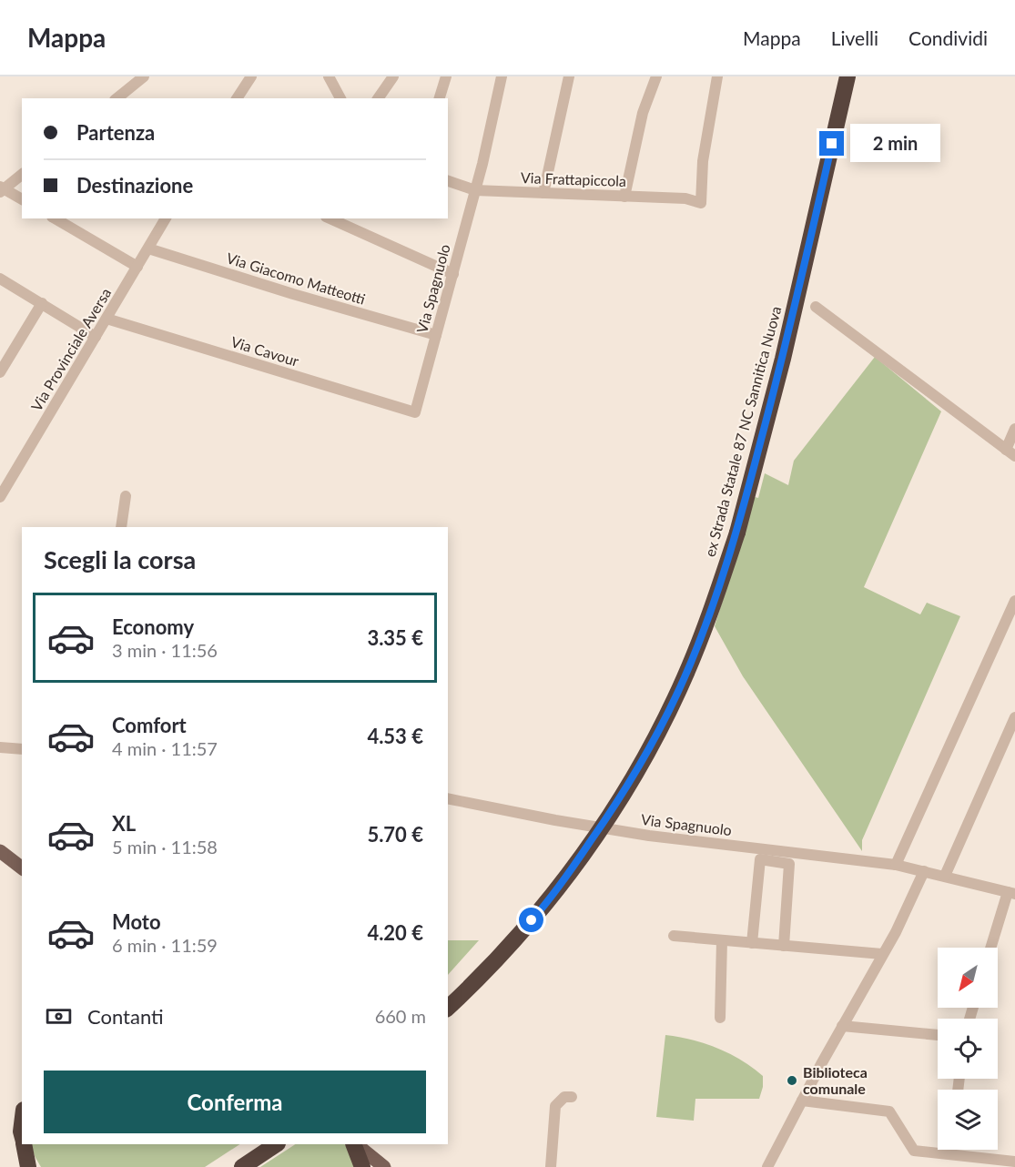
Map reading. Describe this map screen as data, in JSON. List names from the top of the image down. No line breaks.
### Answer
{"streets":{"highway":["ex Strada Statale 87 NC Sannitica Nuova"],"street":["Via Frattapiccola","Via Giacomo Matteotti","Via Spagnuolo","Via Provinciale Aversa","Via Cavour"]},"crossings":[["Via Frattapiccola","Via Spagnuolo"],["Via Giacomo Matteotti","Via Spagnuolo"],["Via Giacomo Matteotti","Via Provinciale Aversa"],["Via Spagnuolo","Via Cavour"],["Via Provinciale Aversa","Via Cavour"]],"places":["Biblioteca comunale"],"north":"bottom left","page":{"header":"Mappa","nav":["Mappa","Livelli","Condividi"],"banner":["Partenza","Destinazione"],"bubble":"2 min","heading":"Scegli la corsa","list":[{"name":"Economy","note":"3 min · 11:56","value":"3.35 €"},{"name":"Comfort","note":"4 min · 11:57","value":"4.53 €"},{"name":"XL","note":"5 min · 11:58","value":"5.70 €"},{"name":"Moto","note":"6 min · 11:59","value":"4.20 €"}],"pay":["Contanti","660 m"],"buttons":"Conferma"}}
